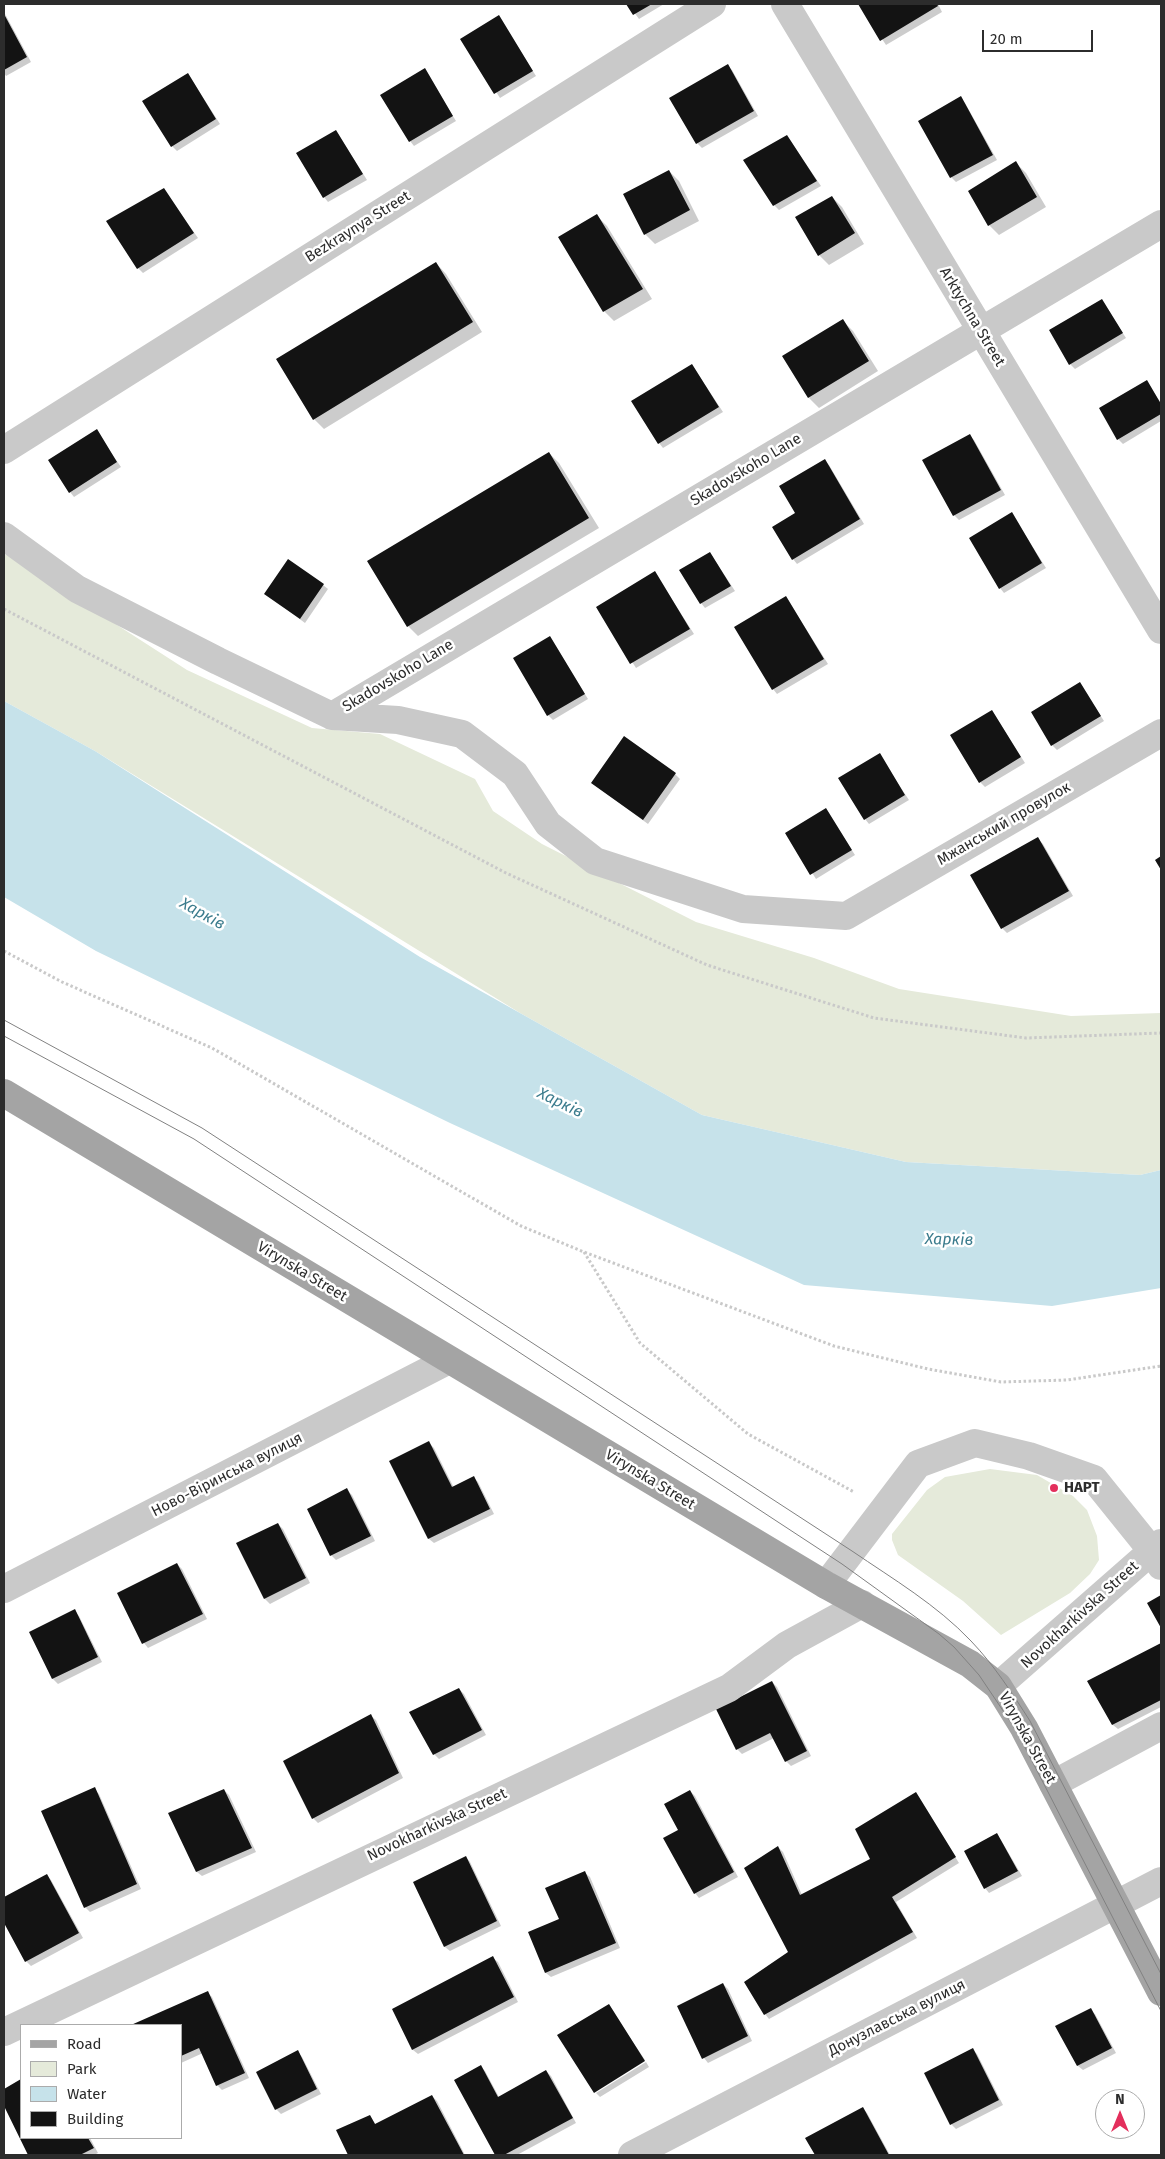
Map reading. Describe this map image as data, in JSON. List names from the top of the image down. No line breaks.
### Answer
{"streets":{"main road":["Virynska Street"],"street":["Bezkraynya Street","Arktychna Street","Skadovskoho Lane","Мжанський провулок","Ново-Віринська вулиця","Novokharkivska Street","Донузлавська вулиця"]},"crossings":[["Arktychna Street","Skadovskoho Lane"],["Skadovskoho Lane","Мжанський провулок"],["Virynska Street","Ново-Віринська вулиця"],["Virynska Street","Novokharkivska Street"],["Virynska Street","Донузлавська вулиця"]],"water":["Харків"],"places":["НАРТ"],"legend":["Road","Park","Water","Building"],"scale_bar":"20 m","north":"top"}
